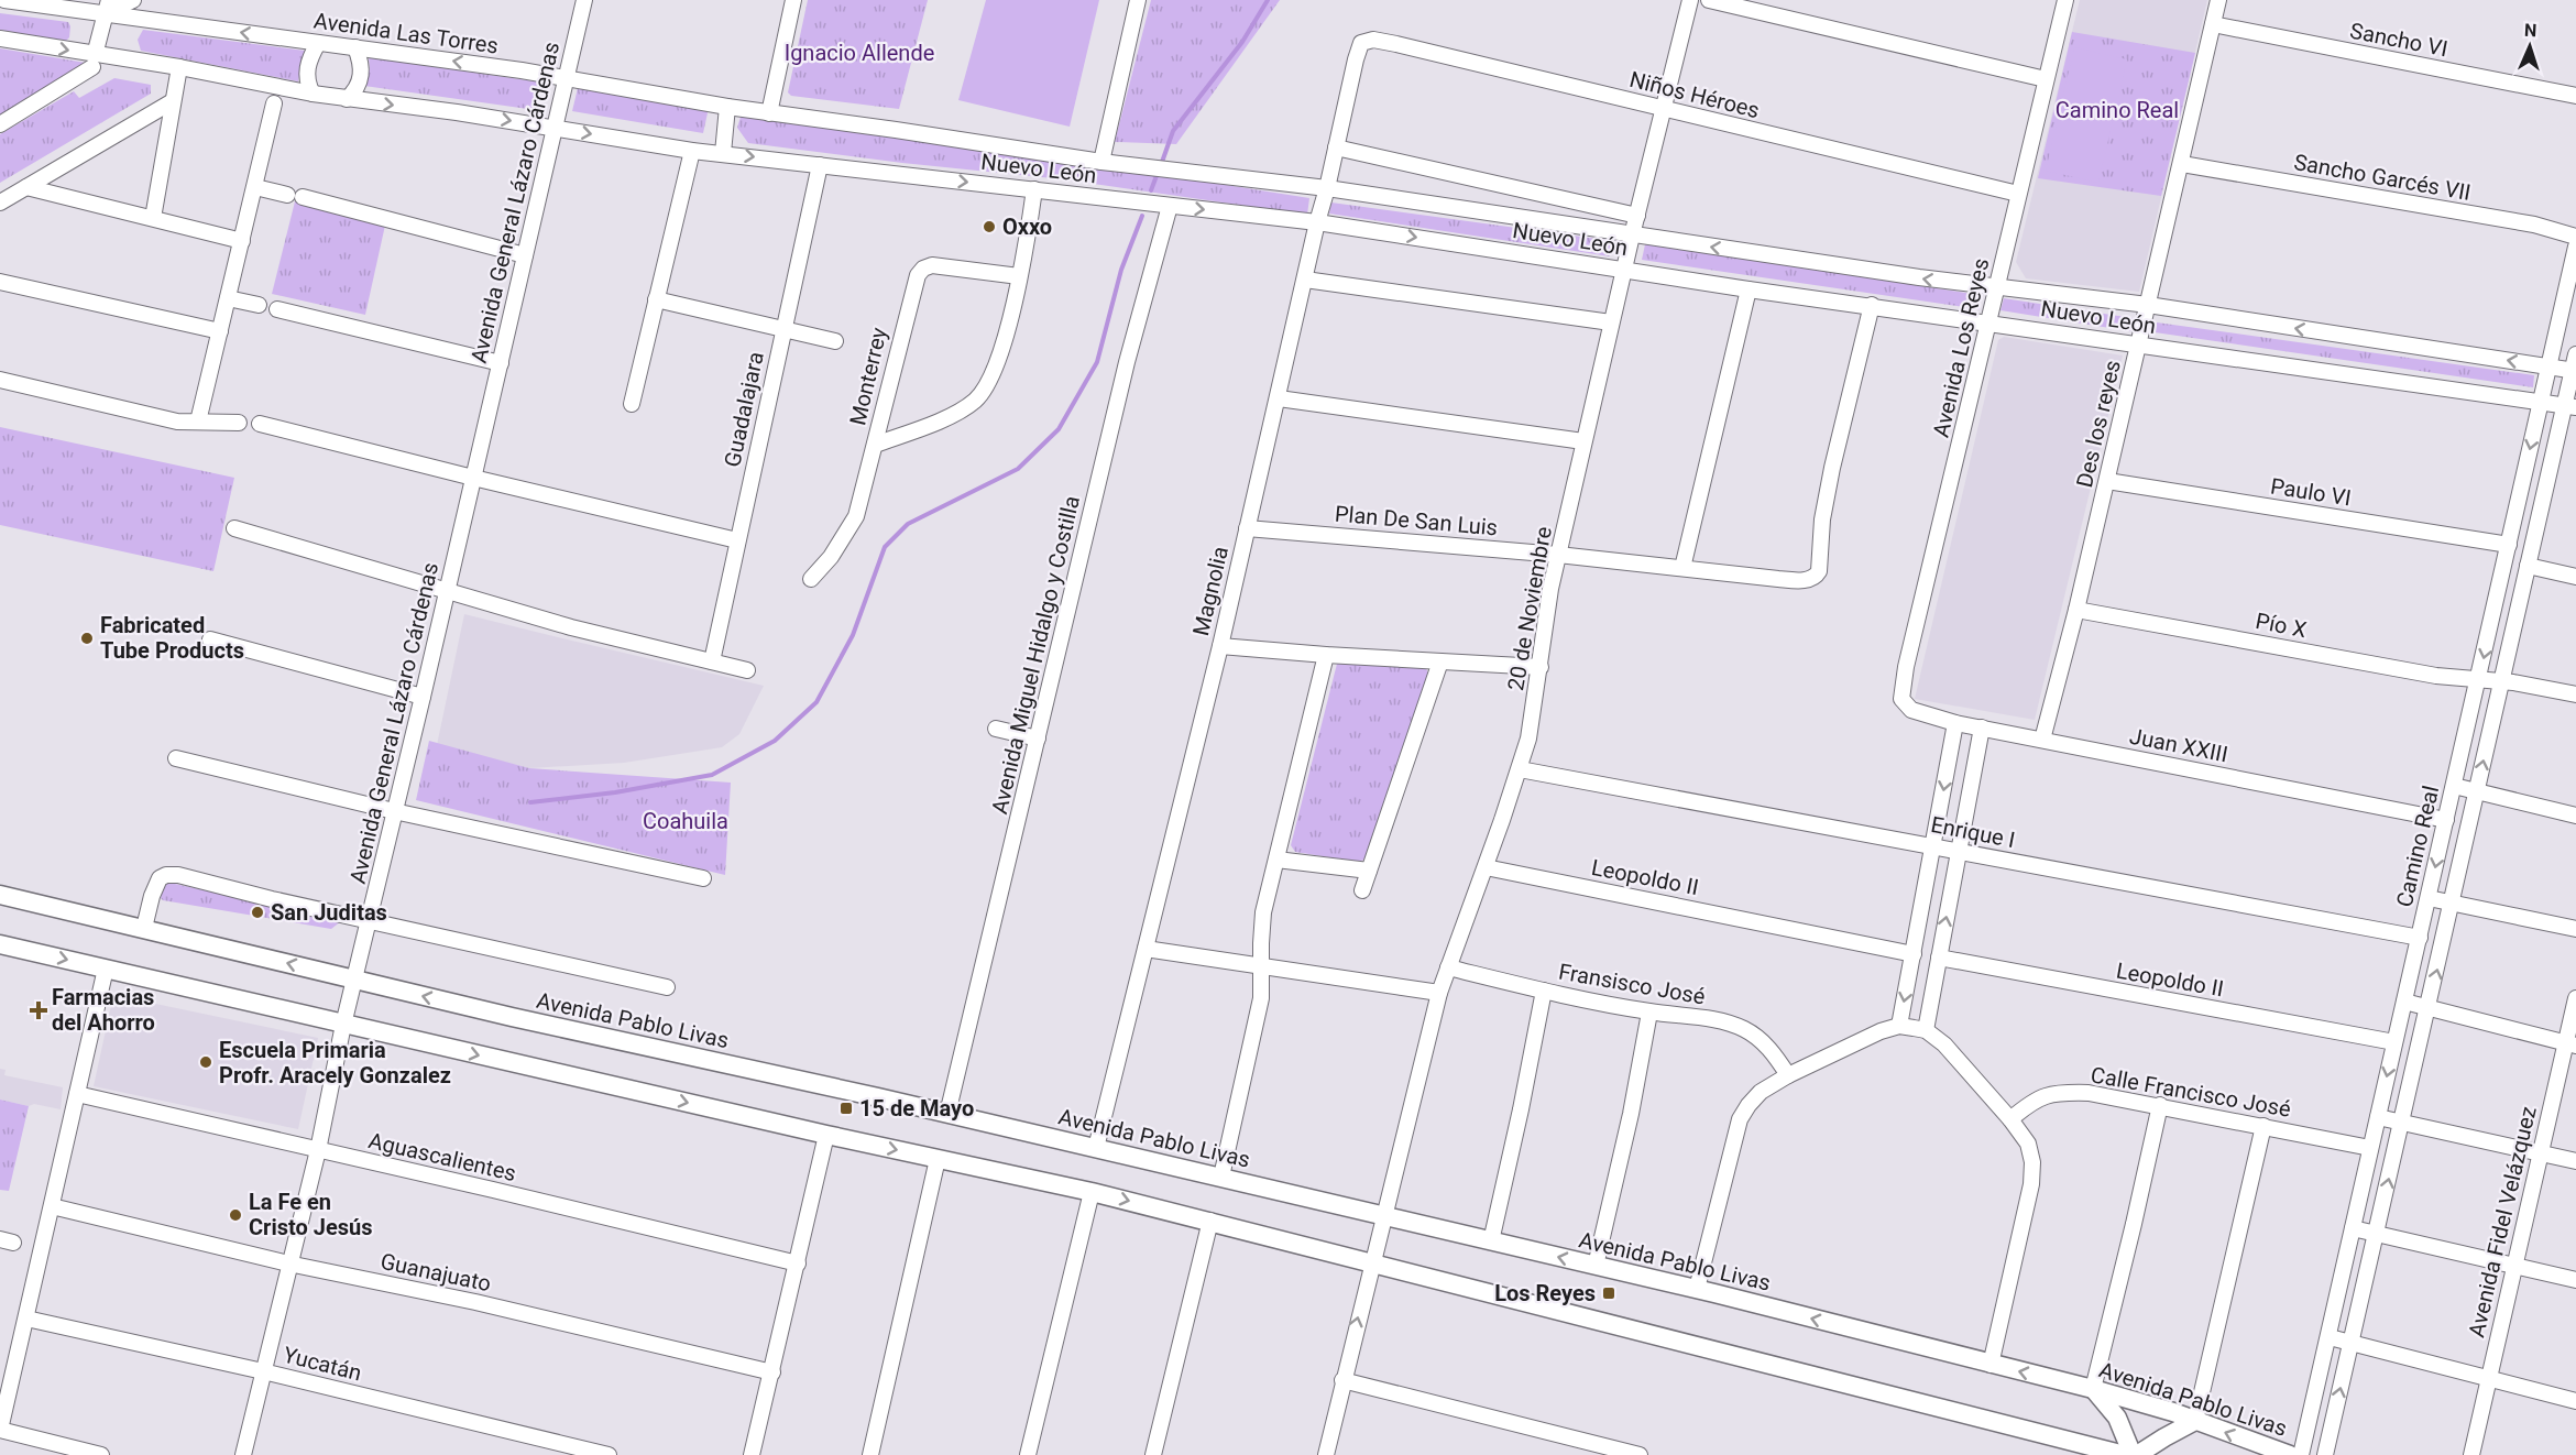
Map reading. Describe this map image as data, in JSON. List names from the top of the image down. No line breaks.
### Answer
{"streets":{"main road":["Avenida Pablo Livas"],"street":["Avenida Las Torres","Sancho VI","Niños Héroes","Nuevo León","Sancho Garcés VII","Avenida General Lázaro Cárdenas","Avenida Los Reyes","Monterrey","Guadalajara","Des los reyes","Paulo VI","Plan De San Luis","Magnolia","20 de Noviembre","Pío X","Avenida Miguel Hidalgo y Costilla","Juan XXIII","Enrique I","Camino Real","Leopoldo II","Fransisco José","Calle Francisco José","Aguascalientes","Avenida Fidel Velázquez","Guanajuato","Yucatán"]},"crossings":[["Avenida Las Torres","Nuevo León"],["Avenida Las Torres","Avenida General Lázaro Cárdenas"],["Sancho VI","Des los reyes"],["Niños Héroes","Avenida Los Reyes"],["Niños Héroes","Magnolia"],["Niños Héroes","20 de Noviembre"],["Nuevo León","Avenida General Lázaro Cárdenas"],["Nuevo León","Avenida Los Reyes"],["Nuevo León","Guadalajara"],["Nuevo León","Des los reyes"],["Nuevo León","Plan De San Luis"],["Nuevo León","Magnolia"],["Nuevo León","20 de Noviembre"],["Nuevo León","Avenida Miguel Hidalgo y Costilla"],["Nuevo León","Camino Real"],["Sancho Garcés VII","Des los reyes"],["Avenida General Lázaro Cárdenas","Avenida Pablo Livas"],["Avenida General Lázaro Cárdenas","Aguascalientes"],["Avenida General Lázaro Cárdenas","Guanajuato"],["Avenida General Lázaro Cárdenas","Yucatán"],["Avenida Los Reyes","Juan XXIII"],["Des los reyes","Paulo VI"],["Des los reyes","Pío X"],["Des los reyes","Juan XXIII"],["Paulo VI","Camino Real"],["Plan De San Luis","Magnolia"],["Plan De San Luis","20 de Noviembre"],["Magnolia","Avenida Pablo Livas"],["20 de Noviembre","Enrique I"],["20 de Noviembre","Leopoldo II"],["20 de Noviembre","Fransisco José"],["20 de Noviembre","Avenida Pablo Livas"],["Pío X","Camino Real"],["Avenida Miguel Hidalgo y Costilla","Avenida Pablo Livas"],["Juan XXIII","Camino Real"],["Enrique I","Camino Real"],["Camino Real","Leopoldo II"],["Camino Real","Calle Francisco José"]],"parks":["Ignacio Allende","Camino Real","Coahuila"],"places":{"other":["Oxxo","Fabricated Tube Products","San Juditas","Escuela Primaria Profr. Aracely Gonzalez","La Fe en Cristo Jesús"],"health":["Farmacias del Ahorro"],"transit":["15 de Mayo","Los Reyes"]},"north":"top"}
